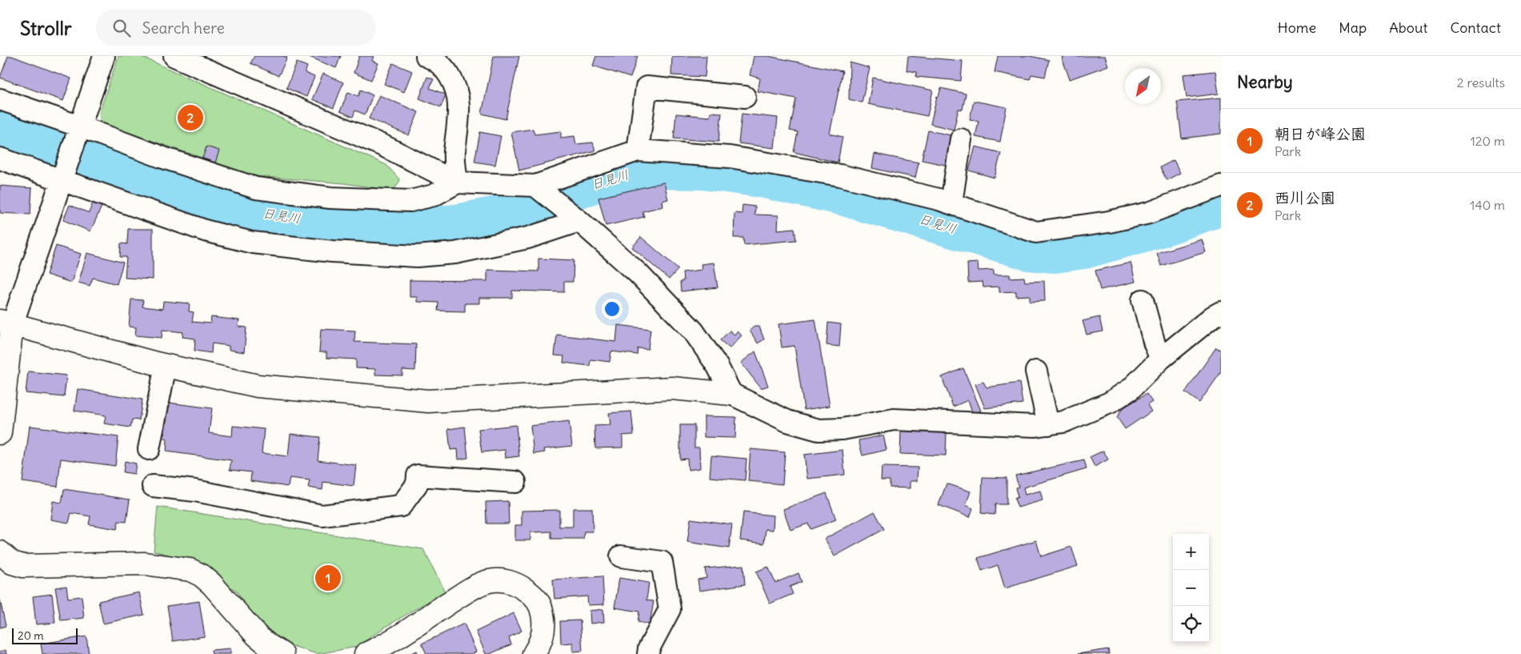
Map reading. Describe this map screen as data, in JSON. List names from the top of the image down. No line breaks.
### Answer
{"water":["日見川"],"scale_bar":"20 m","north":"bottom left","page":{"header":"Strollr","search":"Search here","nav":["Home","Map","About","Contact"],"heading":["Nearby","2 results"],"pins":["2","1"],"list":[{"mark":"1","name":"朝日が峰公園","note":"Park","value":"120 m"},{"mark":"2","name":"西川公園","note":"Park","value":"140 m"}],"map_buttons":["+","−"],"scale":"20 m"}}
